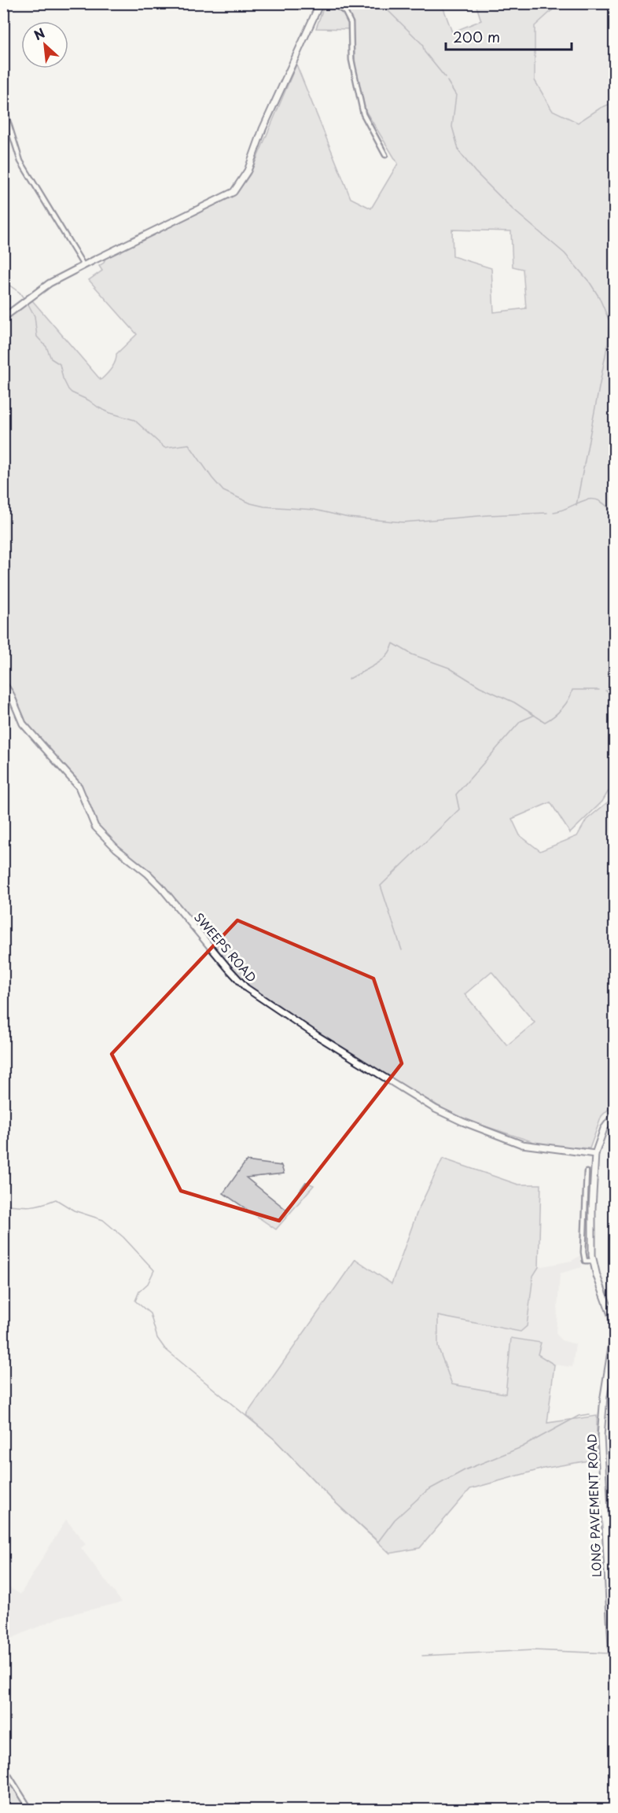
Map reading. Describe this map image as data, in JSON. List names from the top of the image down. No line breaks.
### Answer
{"streets":{"street":["SWEEPS ROAD","LONG PAVEMENT ROAD"]},"crossings":[["SWEEPS ROAD","LONG PAVEMENT ROAD"]],"scale_bar":"200 m","north":"top left"}
